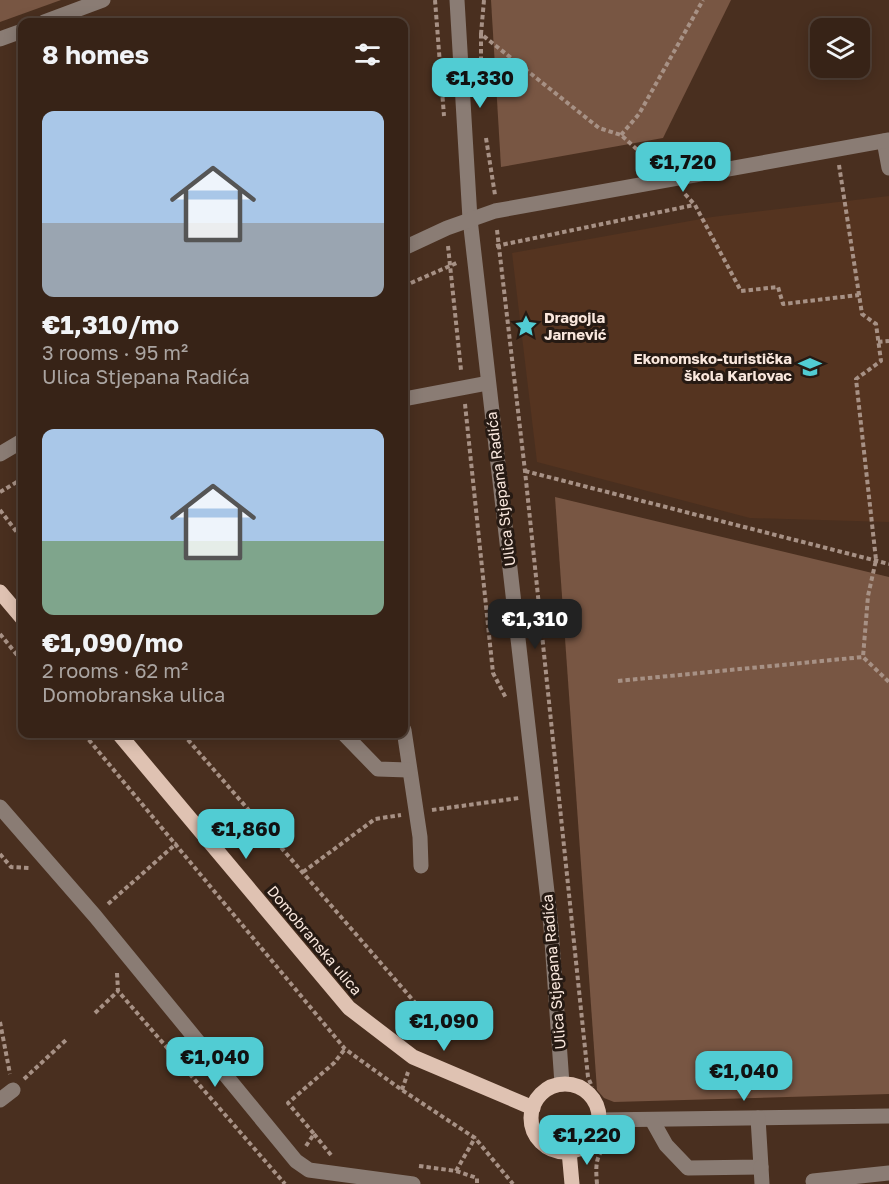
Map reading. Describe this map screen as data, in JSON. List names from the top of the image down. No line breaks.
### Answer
{"streets":{"main road":["Domobranska ulica"],"street":["Ulica Stjepana Radića"]},"crossings":[["Ulica Stjepana Radića","Domobranska ulica"]],"places":{"place":["Dragojla Jarnević"],"school or university":["Ekonomsko-turistička škola Karlovac"]},"page":{"heading":"8 homes","price":["€1,330","€1,720","€1,310","€1,860","€1,090","€1,040","€1,040","€1,220"],"list":[{"name":"€1,310/mo","note":"3 rooms · 95 m² · Ulica Stjepana Radića"},{"name":"€1,090/mo","note":"2 rooms · 62 m² · Domobranska ulica"}]}}
